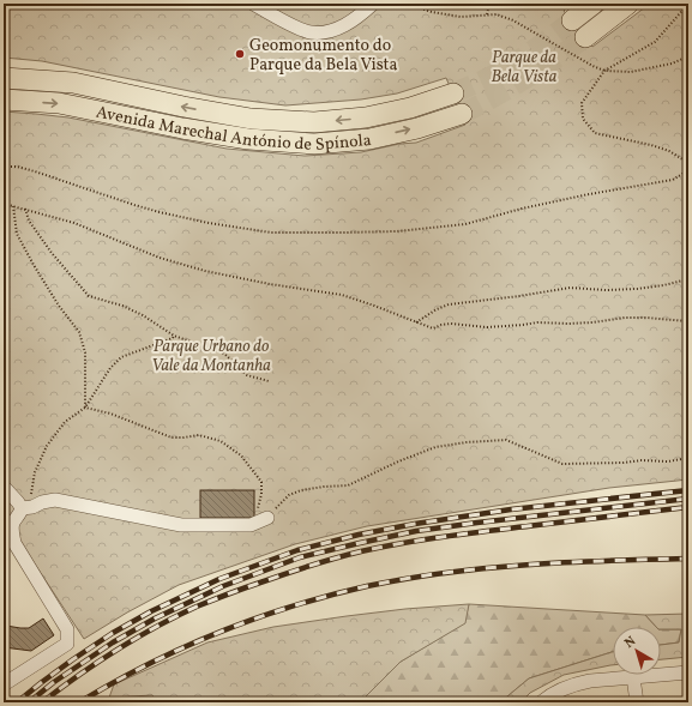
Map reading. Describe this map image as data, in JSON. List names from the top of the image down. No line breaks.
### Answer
{"streets":{"highway":["Avenida Marechal António de Spínola"]},"parks":["Parque da Bela Vista","Parque Urbano do Vale da Montanha"],"places":["Geomonumento do Parque da Bela Vista"],"north":"top left"}
